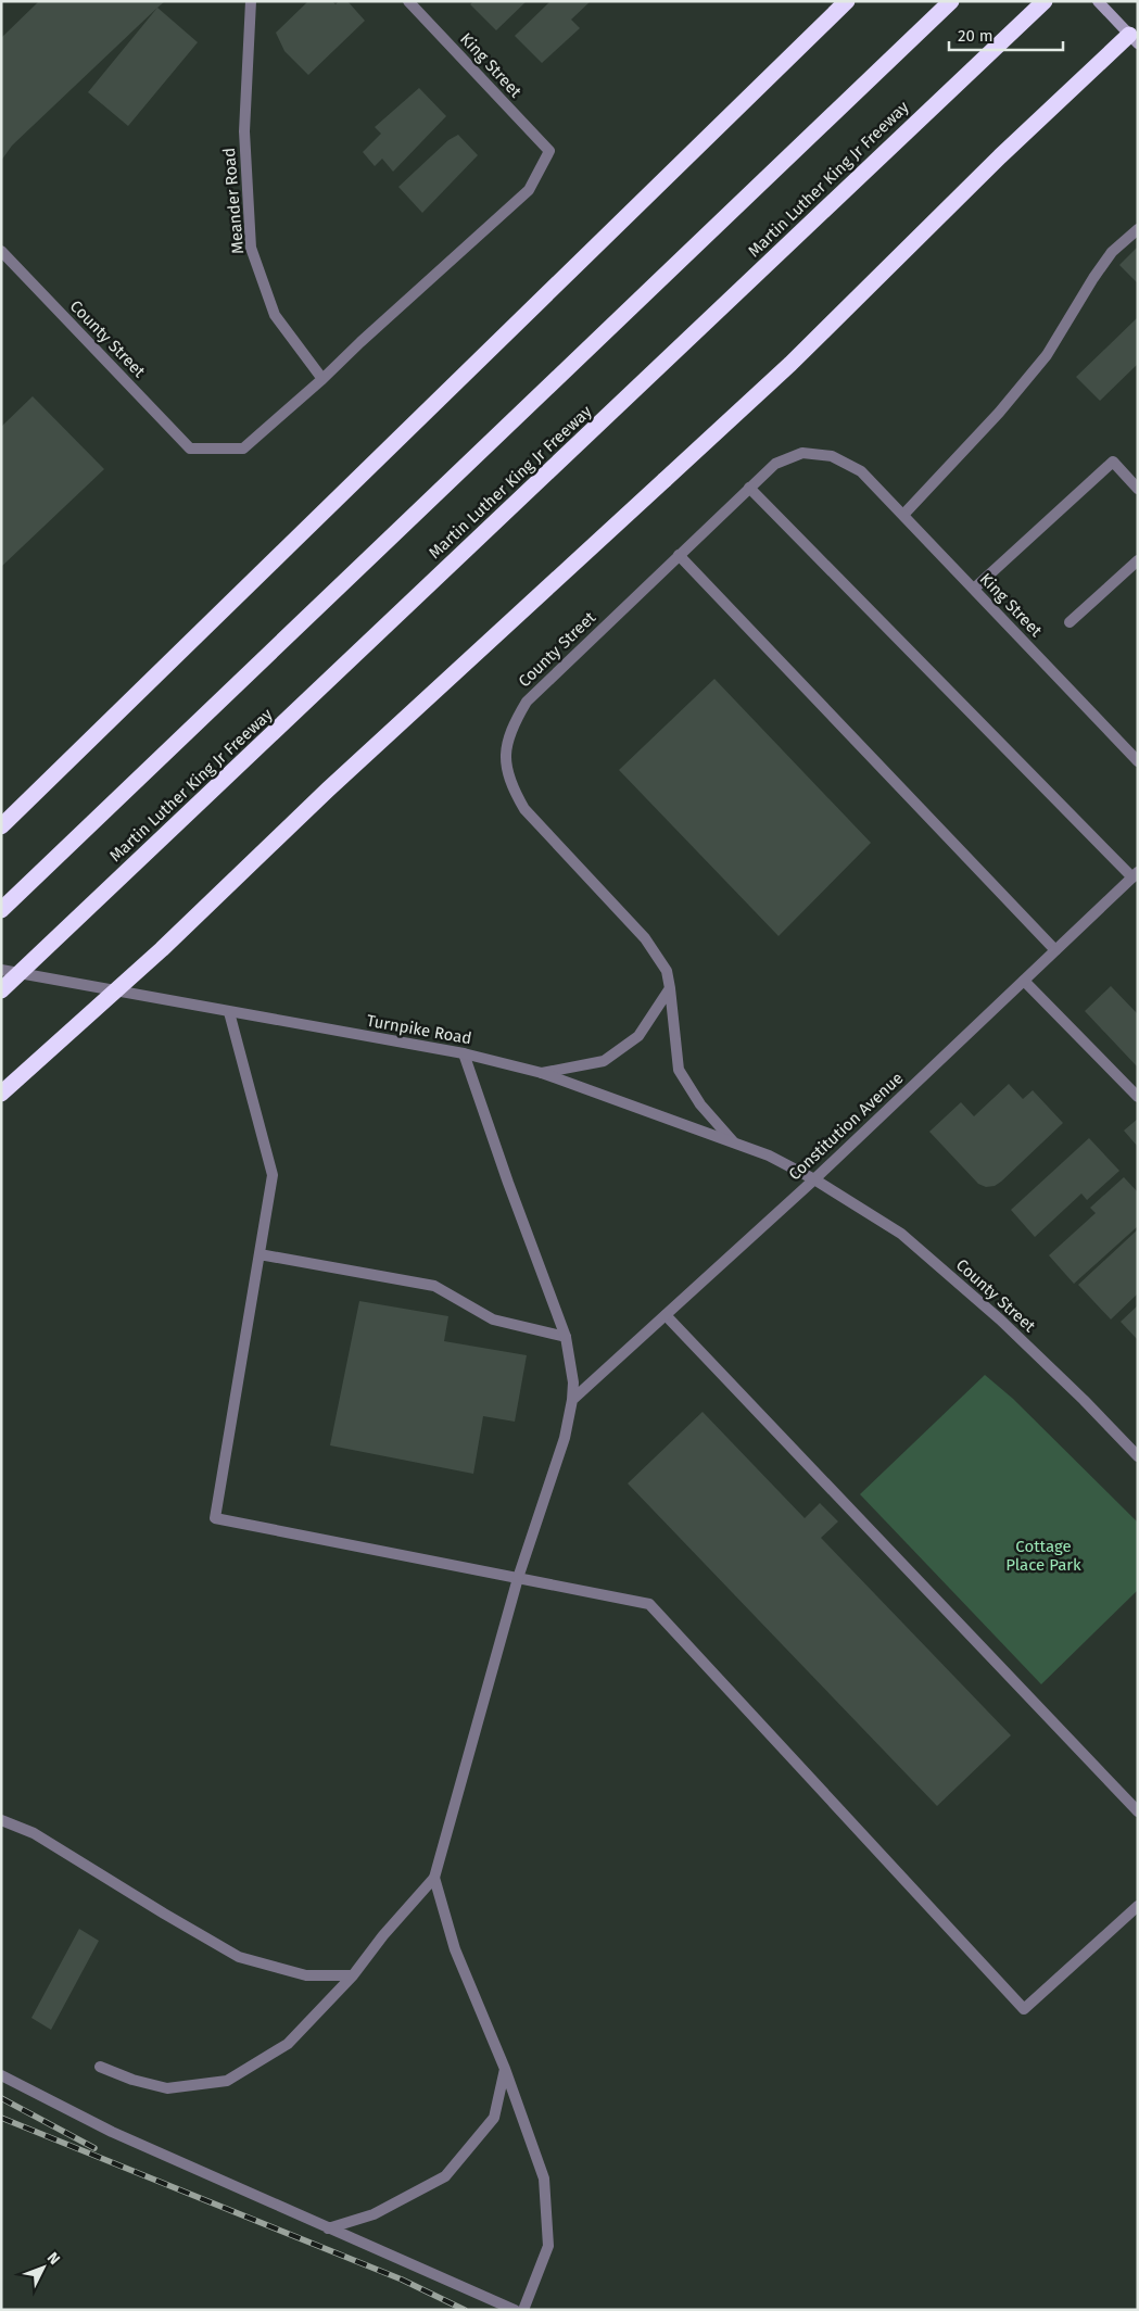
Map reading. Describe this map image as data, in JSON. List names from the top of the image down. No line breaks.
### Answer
{"streets":{"highway":["Martin Luther King Jr Freeway"],"street":["King Street","Meander Road","County Street","Turnpike Road","Constitution Avenue"]},"crossings":[["King Street","Meander Road"],["King Street","County Street"],["Meander Road","County Street"],["County Street","Turnpike Road"],["County Street","Constitution Avenue"],["Turnpike Road","Constitution Avenue"]],"parks":["Cottage Place Park"],"scale_bar":"20 m","north":"top right"}
